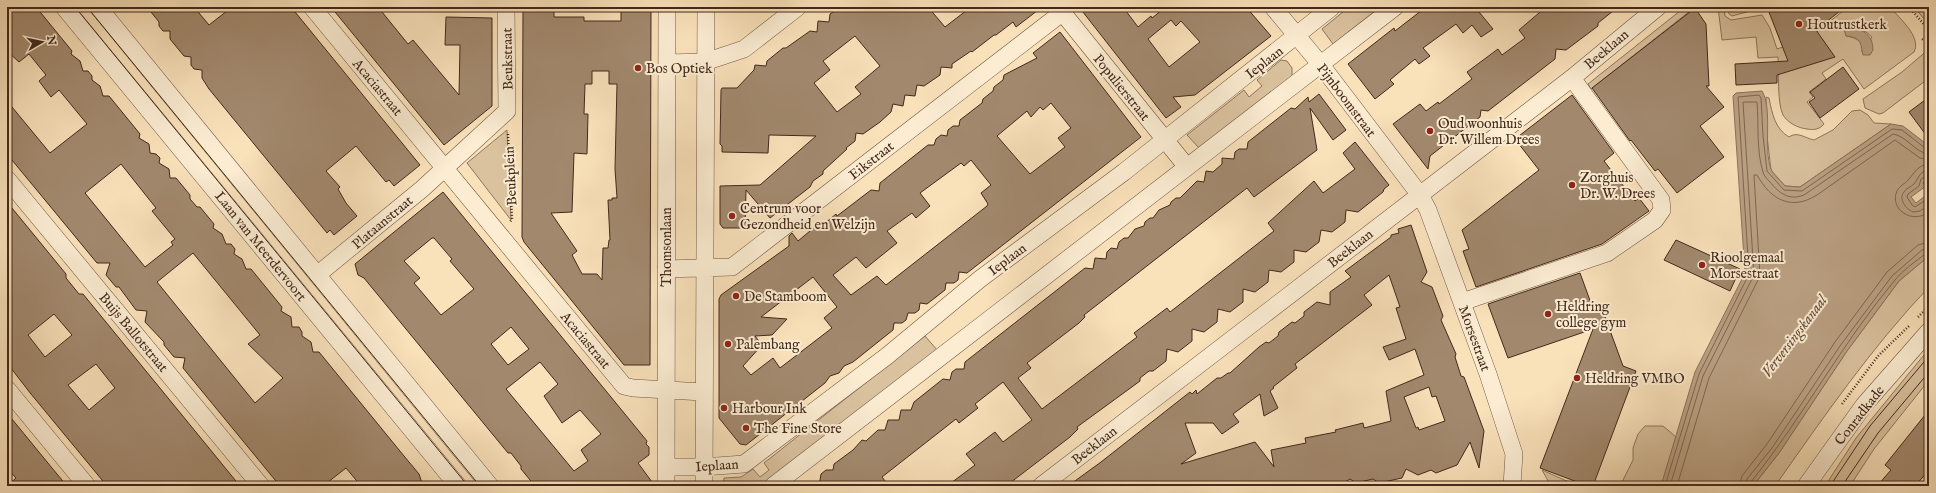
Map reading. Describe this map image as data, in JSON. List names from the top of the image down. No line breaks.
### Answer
{"streets":{"street":["Beeklaan","Beukstraat","Ieplaan","Acaciastraat","Populierstraat","Pijnboomstraat","Eikstraat","Plataanstraat","Laan van Meerdervoort","Thomsonlaan","Buijs Ballotstraat","Morsestraat","Conradkade"],"path":["Beukplein"]},"crossings":[["Beeklaan","Pijnboomstraat"],["Beeklaan","Morsestraat"],["Beukstraat","Beukplein"],["Ieplaan","Populierstraat"],["Ieplaan","Pijnboomstraat"],["Ieplaan","Thomsonlaan"],["Acaciastraat","Beukplein"],["Acaciastraat","Plataanstraat"],["Acaciastraat","Thomsonlaan"],["Populierstraat","Eikstraat"],["Pijnboomstraat","Morsestraat"],["Eikstraat","Thomsonlaan"],["Plataanstraat","Laan van Meerdervoort"]],"water":["Verversingskanaal"],"places":["Houtrustkerk","Bos Optiek","Oud woonhuis Dr. Willem Drees","Zorghuis Dr. W. Drees","Centrum voor Gezondheid en Welzijn","Rioolgemaal Morsestraat","De Stamboom","Heldring college gym","Palembang","Heldring VMBO","Harbour Ink","The Fine Store"],"north":"right"}
